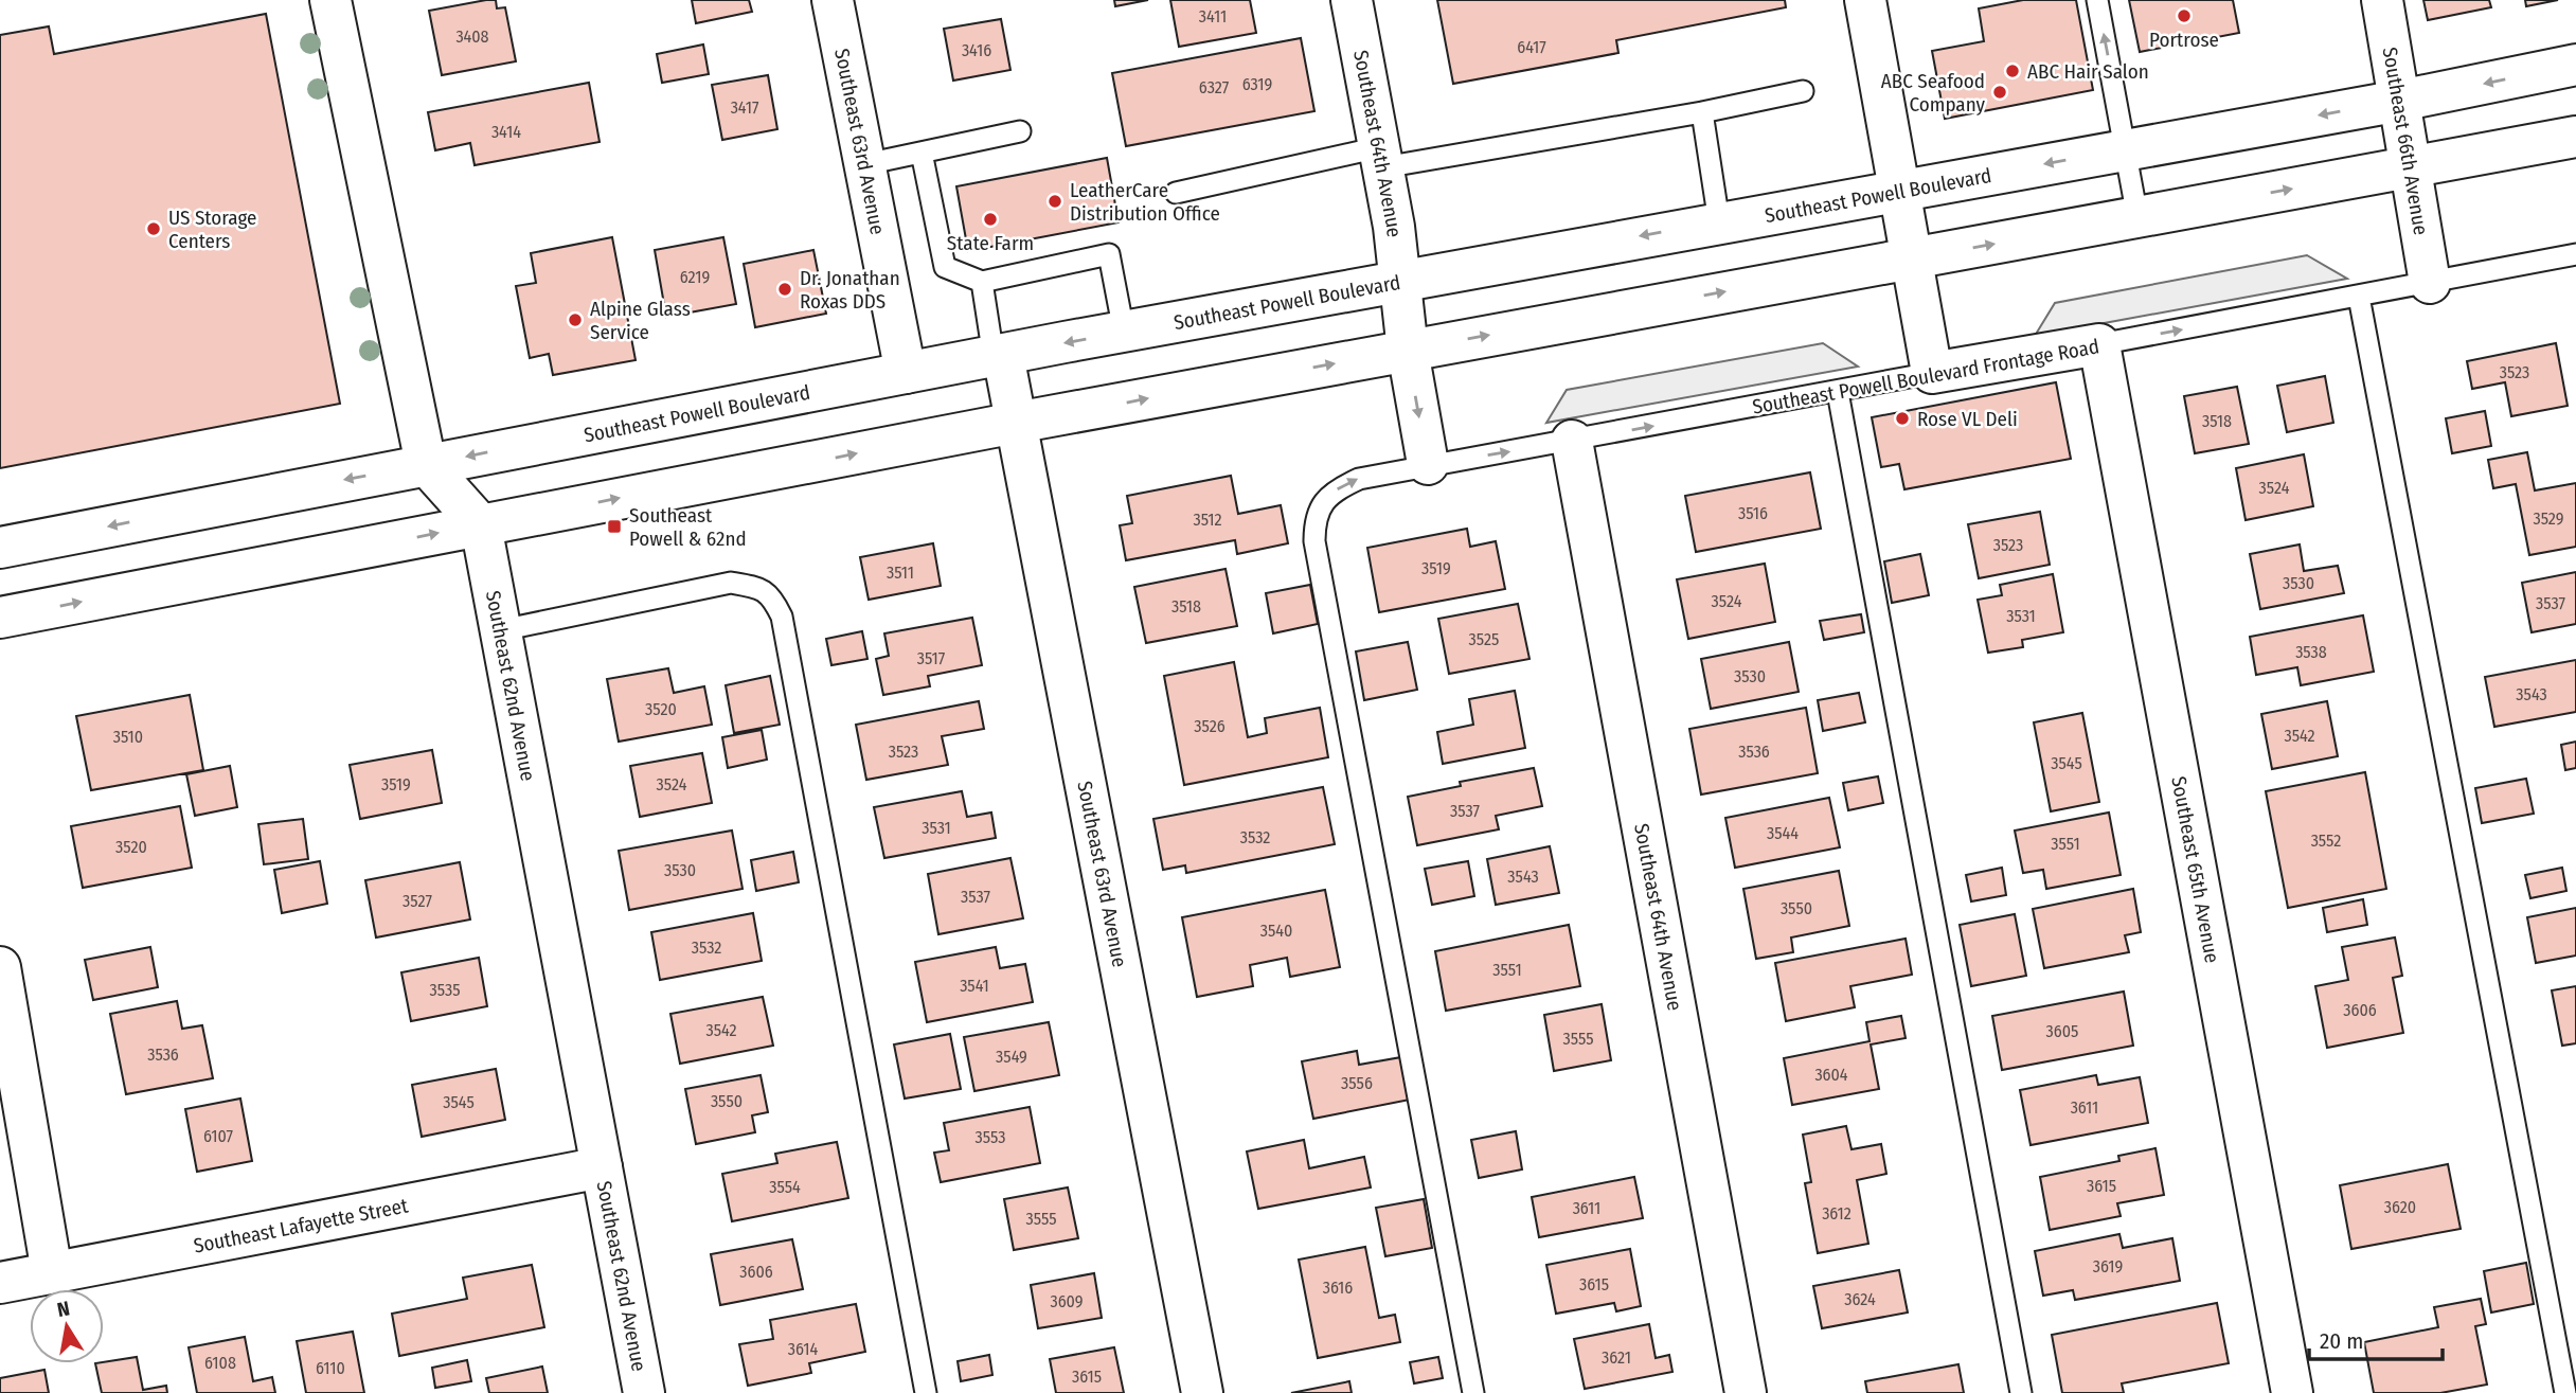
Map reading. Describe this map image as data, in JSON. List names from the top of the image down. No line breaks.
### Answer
{"streets":{"street":["Southeast 66th Avenue","Southeast 63rd Avenue","Southeast 64th Avenue","Southeast Powell Boulevard","Southeast Powell Boulevard Frontage Road","Southeast 62nd Avenue","Southeast 65th Avenue","Southeast Lafayette Street"]},"crossings":[["Southeast 66th Avenue","Southeast Powell Boulevard"],["Southeast 66th Avenue","Southeast Powell Boulevard Frontage Road"],["Southeast 63rd Avenue","Southeast Powell Boulevard"],["Southeast 64th Avenue","Southeast Powell Boulevard"],["Southeast 64th Avenue","Southeast Powell Boulevard Frontage Road"],["Southeast Powell Boulevard Frontage Road","Southeast 65th Avenue"],["Southeast 62nd Avenue","Southeast Lafayette Street"]],"places":{"other":["Portrose","ABC Hair Salon","ABC Seafood Company","LeatherCare Distribution Office","State Farm","US Storage Centers","Dr. Jonathan Roxas DDS","Alpine Glass Service","Rose VL Deli"],"transit":["Southeast Powell & 62nd"]},"house_numbers":["3411","3408","6417","3416","6319","6327","3417","3414","6219","3523","3518","3524","3516","3529","3512","3523","3519","3511","3530","3524","3537","3518","3531","3525","3538","3517","3530","3543","3520","3526","3542","3510","3523","3536","3545","3519","3524","3537","3531","3544","3532","3552","3551","3520","3530","3543","3537","3527","3550","3540","3532","3551","3541","3535","3606","3542","3605","3555","3536","3549","3604","3556","3550","3545","3611","6107","3553","3615","3554","3620","3611","3612","3555","3619","3606","3615","3616","3624","3609","3614","3621","6108","6110","3615"],"scale_bar":"20 m","north":"top"}
